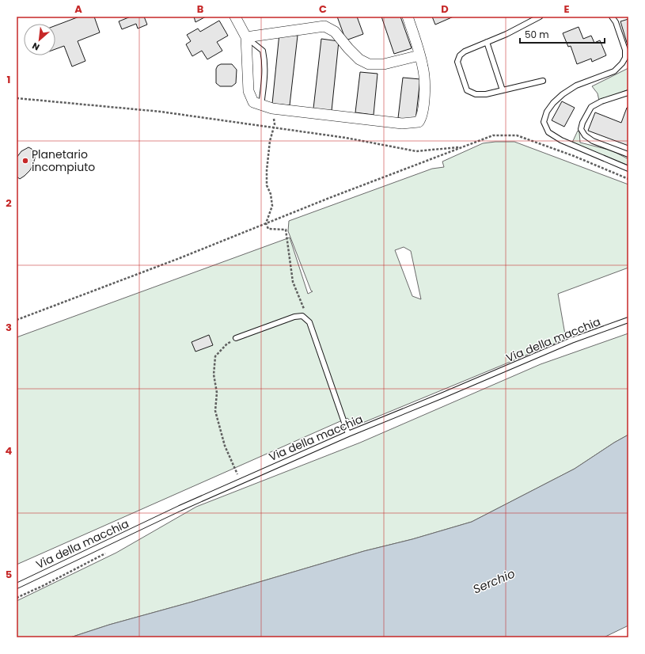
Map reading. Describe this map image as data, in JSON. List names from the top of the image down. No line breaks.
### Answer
{"streets":{"lane":["Via della macchia"]},"water":["Serchio"],"places":["Planetario incompiuto"],"scale_bar":"50 m","north":"bottom left","grid":{"columns":["A","B","C","D","E"],"rows":["1","2","3","4","5"]}}
